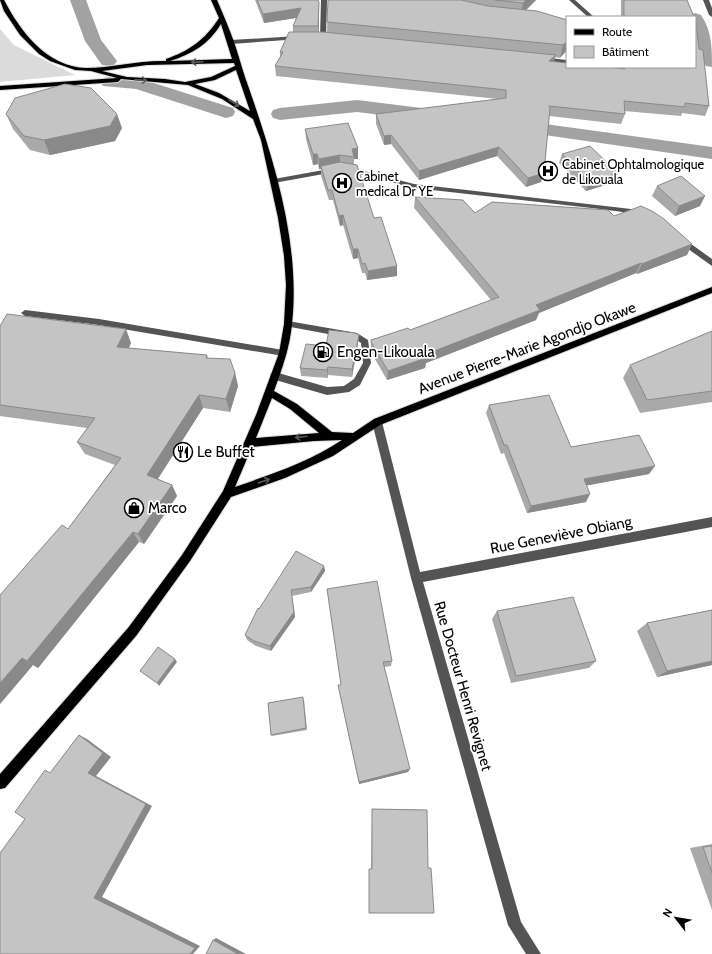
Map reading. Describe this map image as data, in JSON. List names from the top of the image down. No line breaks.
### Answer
{"streets":{"main road":["Avenue Pierre-Marie Agondjo Okawe"],"street":["Rue Geneviève Obiang","Rue Docteur Henri Revignet"]},"crossings":[["Avenue Pierre-Marie Agondjo Okawe","Rue Docteur Henri Revignet"],["Rue Geneviève Obiang","Rue Docteur Henri Revignet"]],"places":{"hospital":["Cabinet Ophtalmologique de Likouala","Cabinet medical Dr YE"],"fuel station":["Engen-Likouala"],"restaurant":["Le Buffet"],"shop":["Marco"]},"legend":["Route","Bâtiment"],"north":"top left"}
